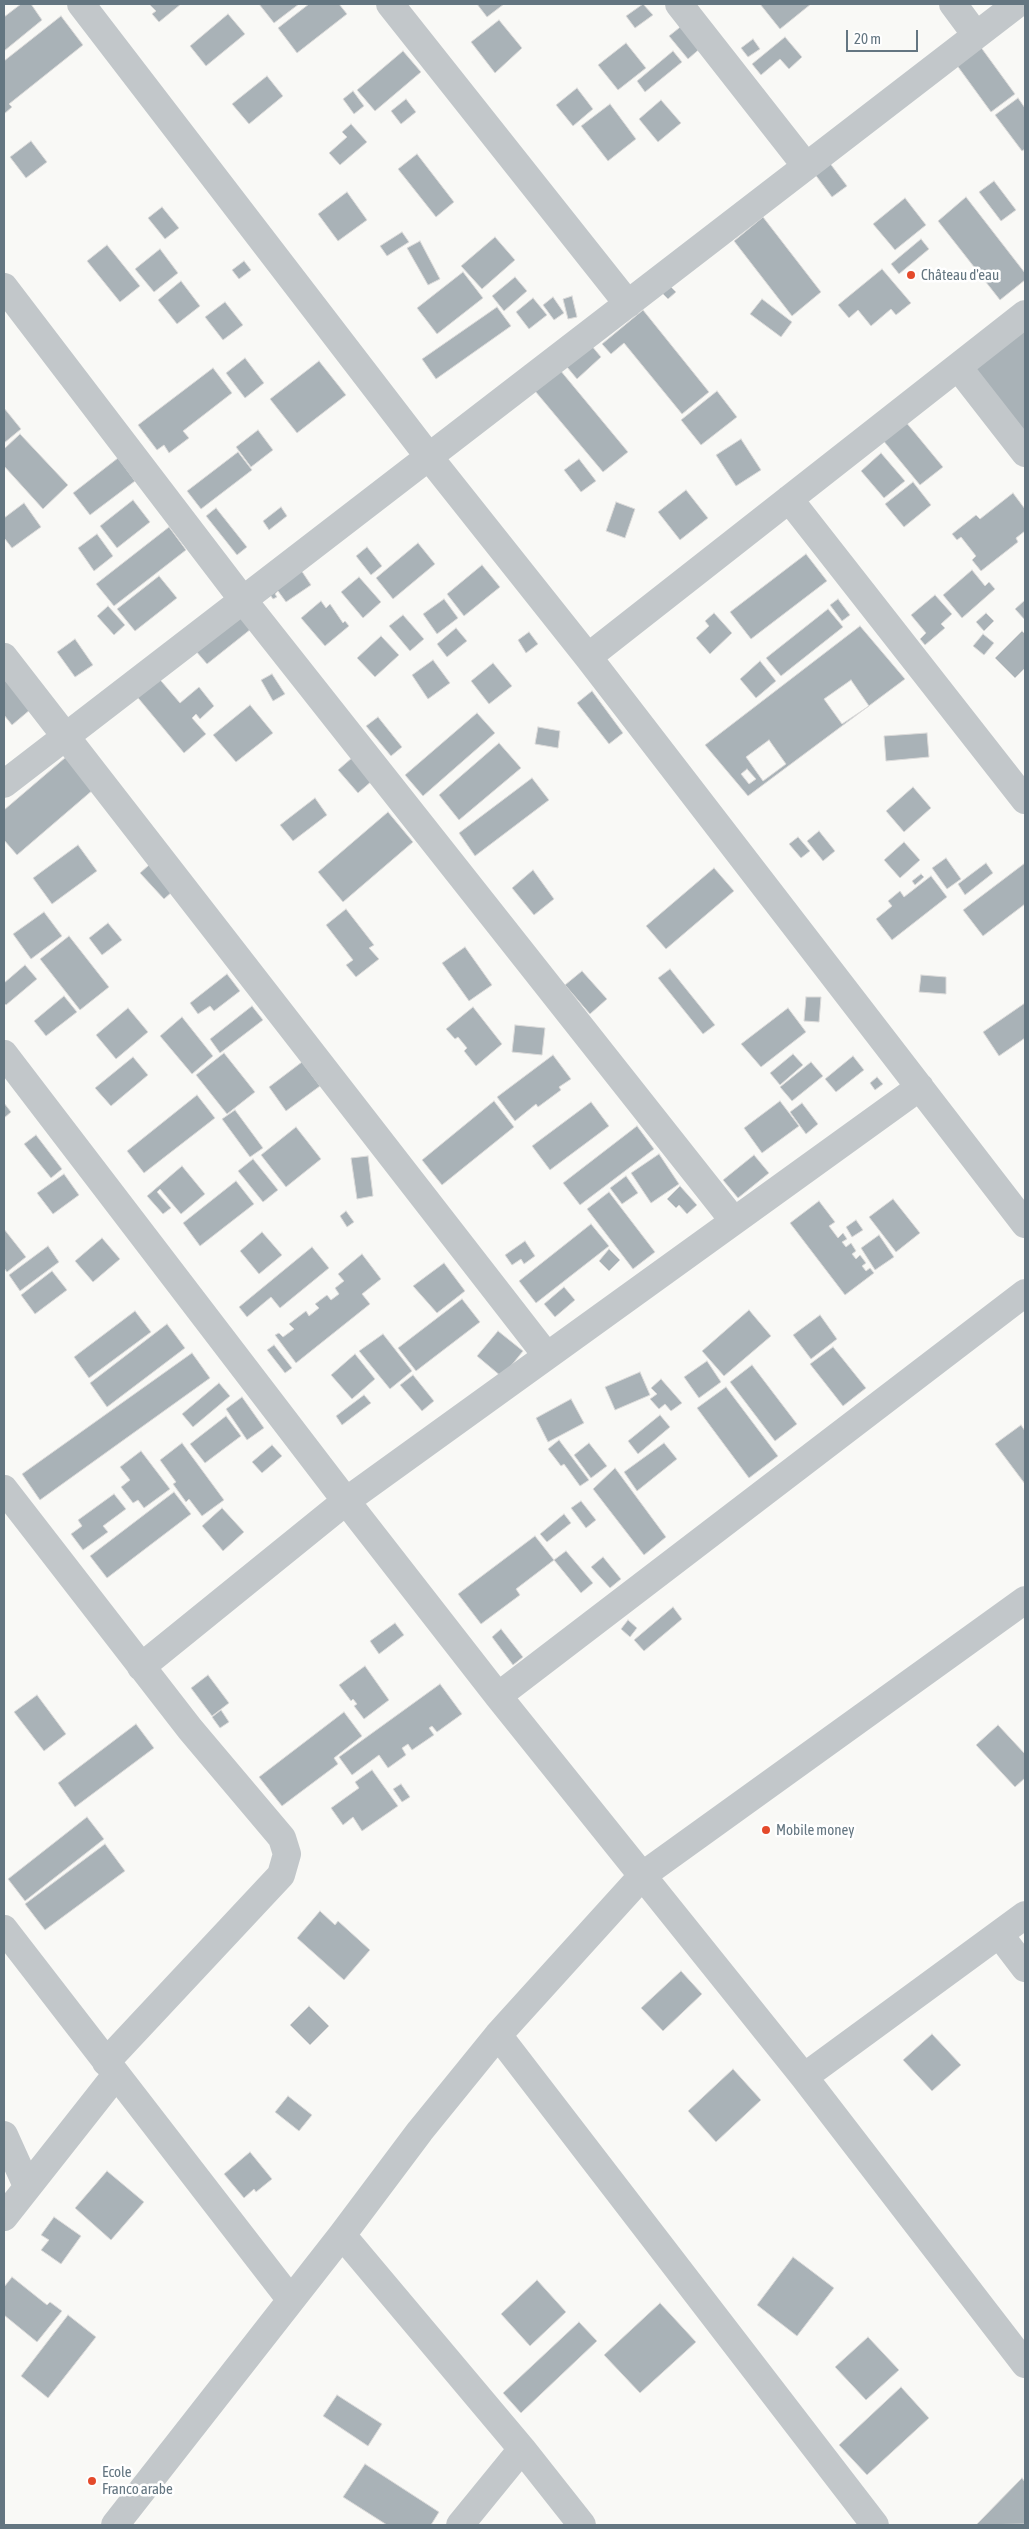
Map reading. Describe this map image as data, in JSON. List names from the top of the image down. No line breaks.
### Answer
{"places":["Château d'eau","Mobile money","Ecole Franco arabe"],"scale_bar":"20 m"}
